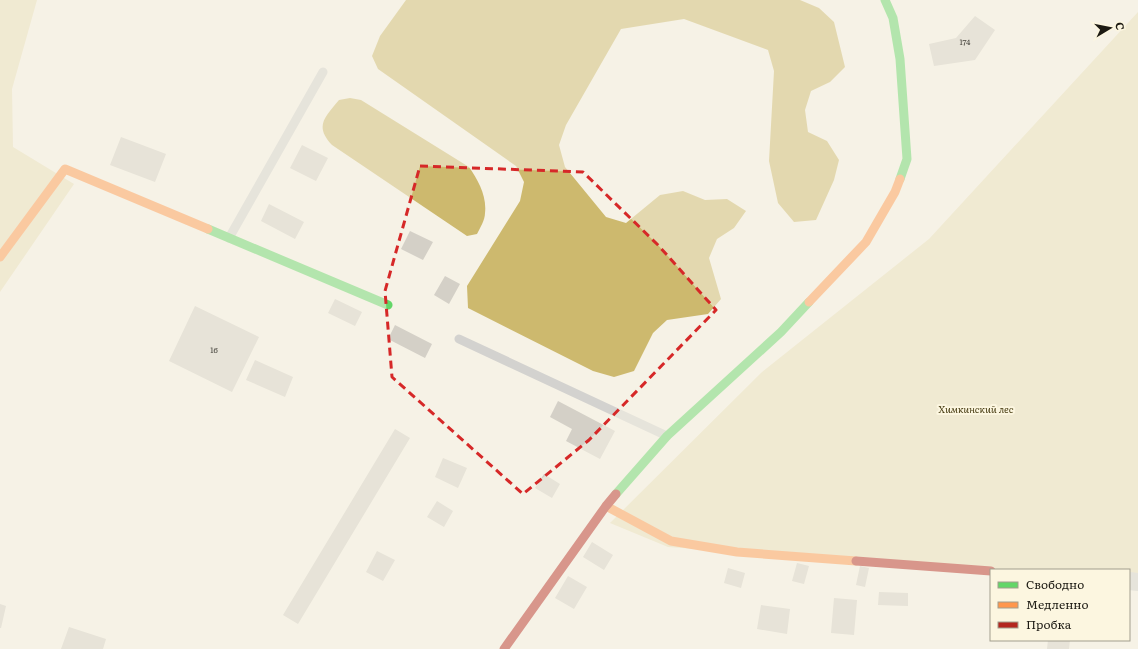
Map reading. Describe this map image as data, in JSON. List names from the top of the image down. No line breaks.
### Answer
{"parks":["Химкинский лес"],"house_numbers":["174","16"],"legend":["Свободно","Медленно","Пробка"],"north":"right"}
